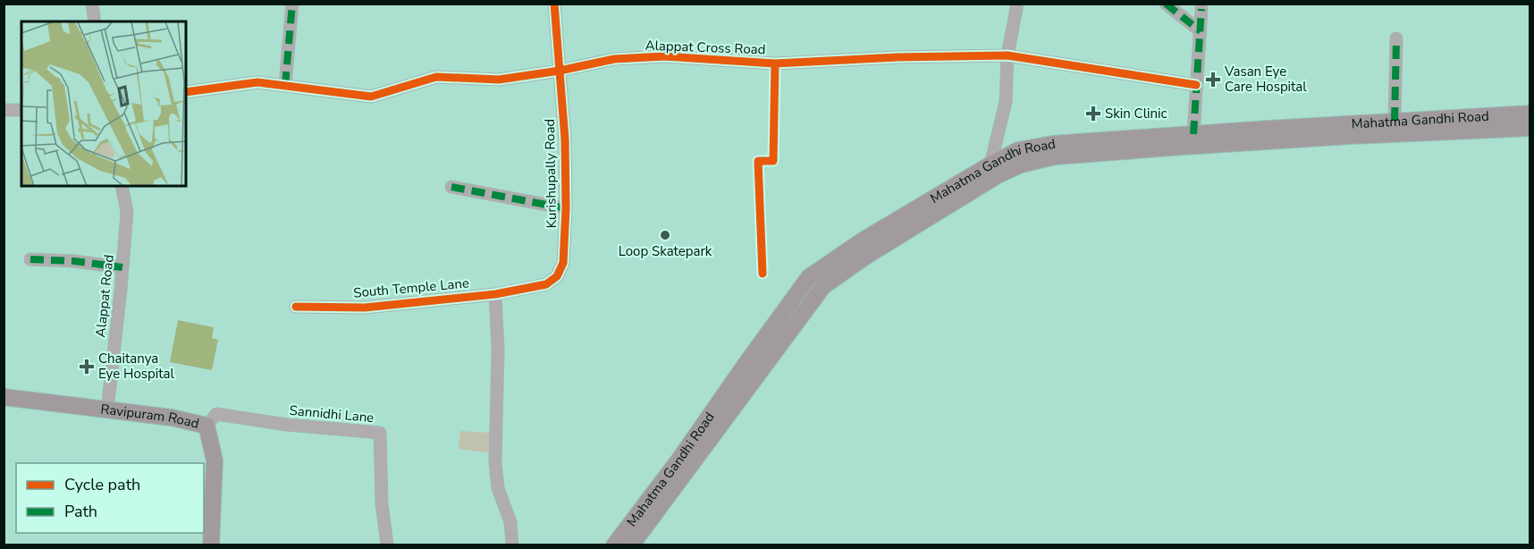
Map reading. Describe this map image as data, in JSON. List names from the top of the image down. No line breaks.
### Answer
{"streets":{"main road":["Mahatma Gandhi Road","Ravipuram Road"],"street":["Alappat Cross Road","Kurishupally Road","South Temple Lane","Alappat Road","Sannidhi Lane"]},"crossings":[["Alappat Cross Road","Kurishupally Road"],["Kurishupally Road","South Temple Lane"],["Alappat Road","Ravipuram Road"],["Sannidhi Lane","Ravipuram Road"]],"places":{"health":["Vasan Eye Care Hospital","Skin Clinic","Chaitanya Eye Hospital"],"other":["Loop Skatepark"]},"legend":["Cycle path","Path"]}
